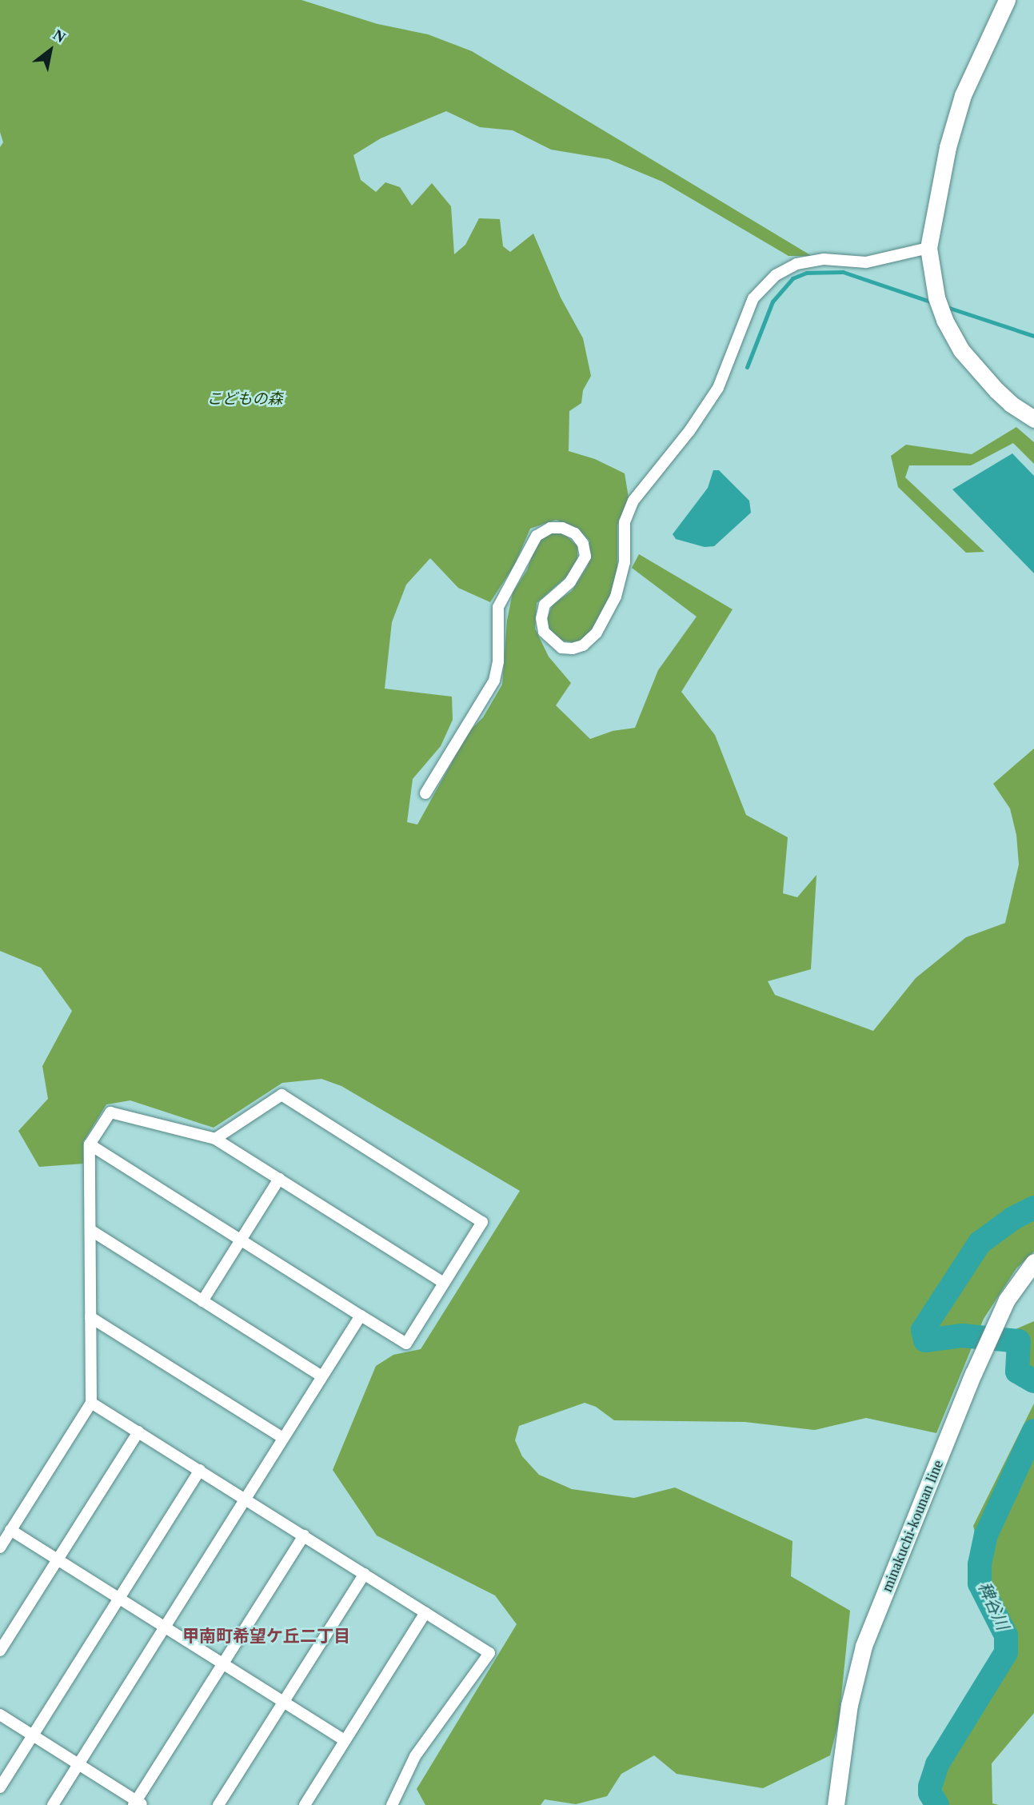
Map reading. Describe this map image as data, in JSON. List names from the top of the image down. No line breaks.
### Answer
{"streets":{"main road":["minakuchi-kounan line"]},"districts":["甲南町希望ケ丘二丁目"],"water":["稗谷川"],"parks":["こどもの森"],"north":"top right"}
